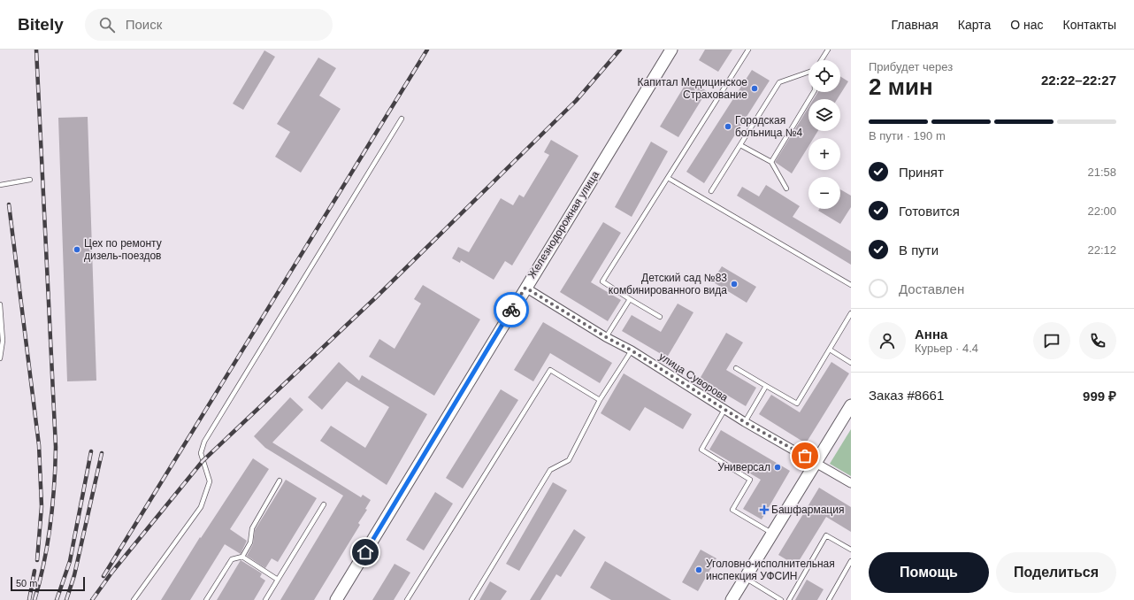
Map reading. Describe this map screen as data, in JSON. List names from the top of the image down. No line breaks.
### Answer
{"streets":{"main road":["Железнодорожная улица"],"street":["улица Суворова"]},"crossings":[["Железнодорожная улица","улица Суворова"]],"places":{"other":["Капитал Медицинское Страхование","Городская больница №4","Цех по ремонту дизель-поездов","Детский сад №83 комбинированного вида","Универсал","Уголовно-исполнительная инспекция УФСИН"],"health":["Башфармация"]},"scale_bar":"50 m","page":{"header":"Bitely","search":"Поиск","nav":["Главная","Карта","О нас","Контакты"],"heading":["2 мин","Прибудет через","22:22–22:27"],"panel":["Анна","Курьер · 4.4","Заказ #8661","999 ₽"],"map_buttons":["+","−"],"bar":"В пути · 190 m","list":[["Принят","21:58"],["Готовится","22:00"],["В пути","22:12"],"Доставлен"],"buttons":["Помощь","Поделиться"],"scale":"50 m"}}
